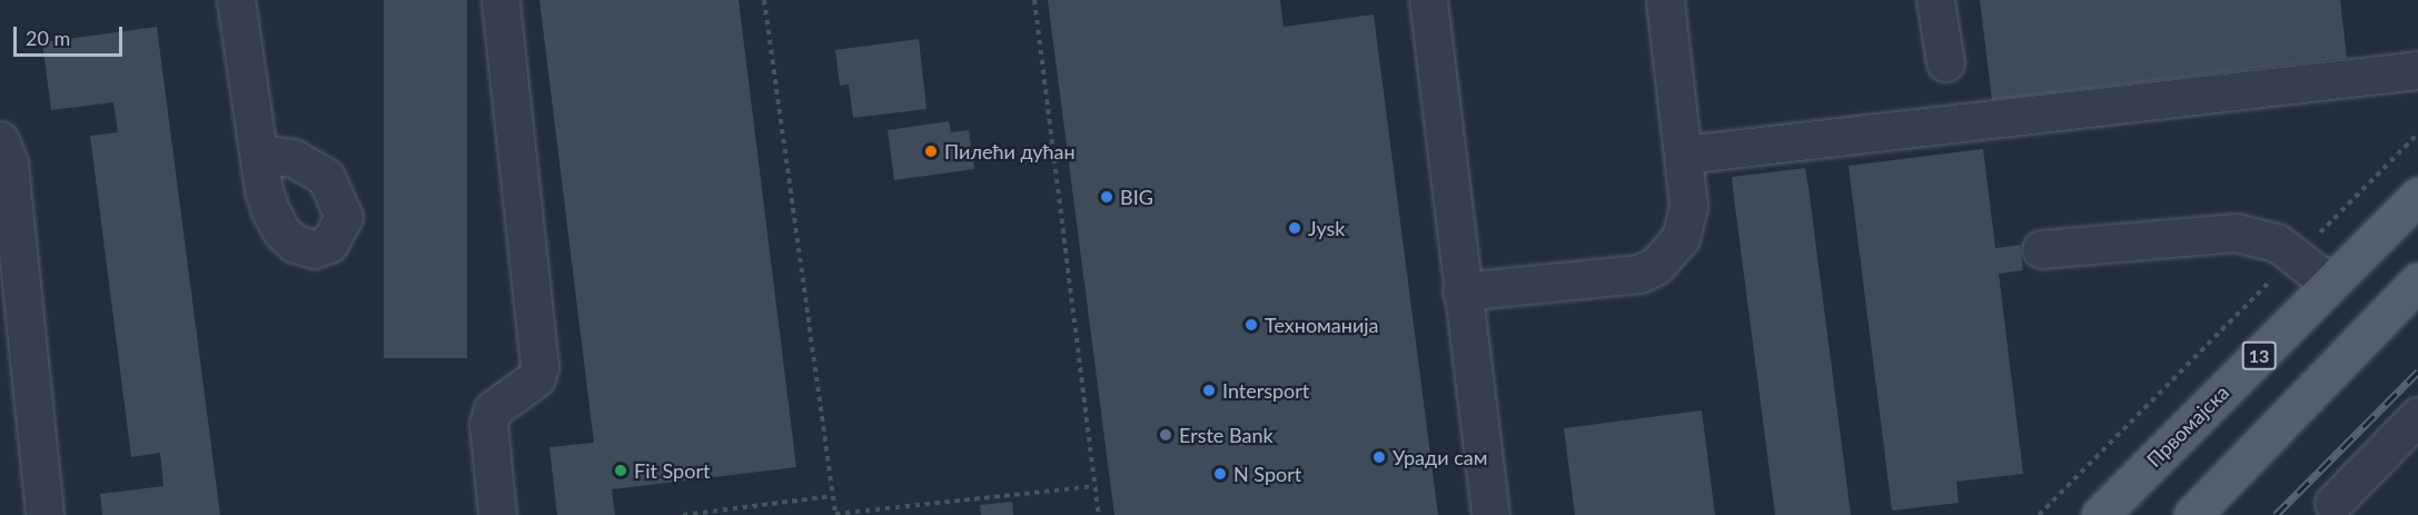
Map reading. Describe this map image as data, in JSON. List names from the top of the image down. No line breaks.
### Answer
{"streets":{"main road":["13","Првомајска"]},"places":["Пилећи дућан","BIG","Jysk","Техноманија","Intersport","Erste Bank","Уради сам","Fit Sport","N Sport"],"scale_bar":"20 m"}
